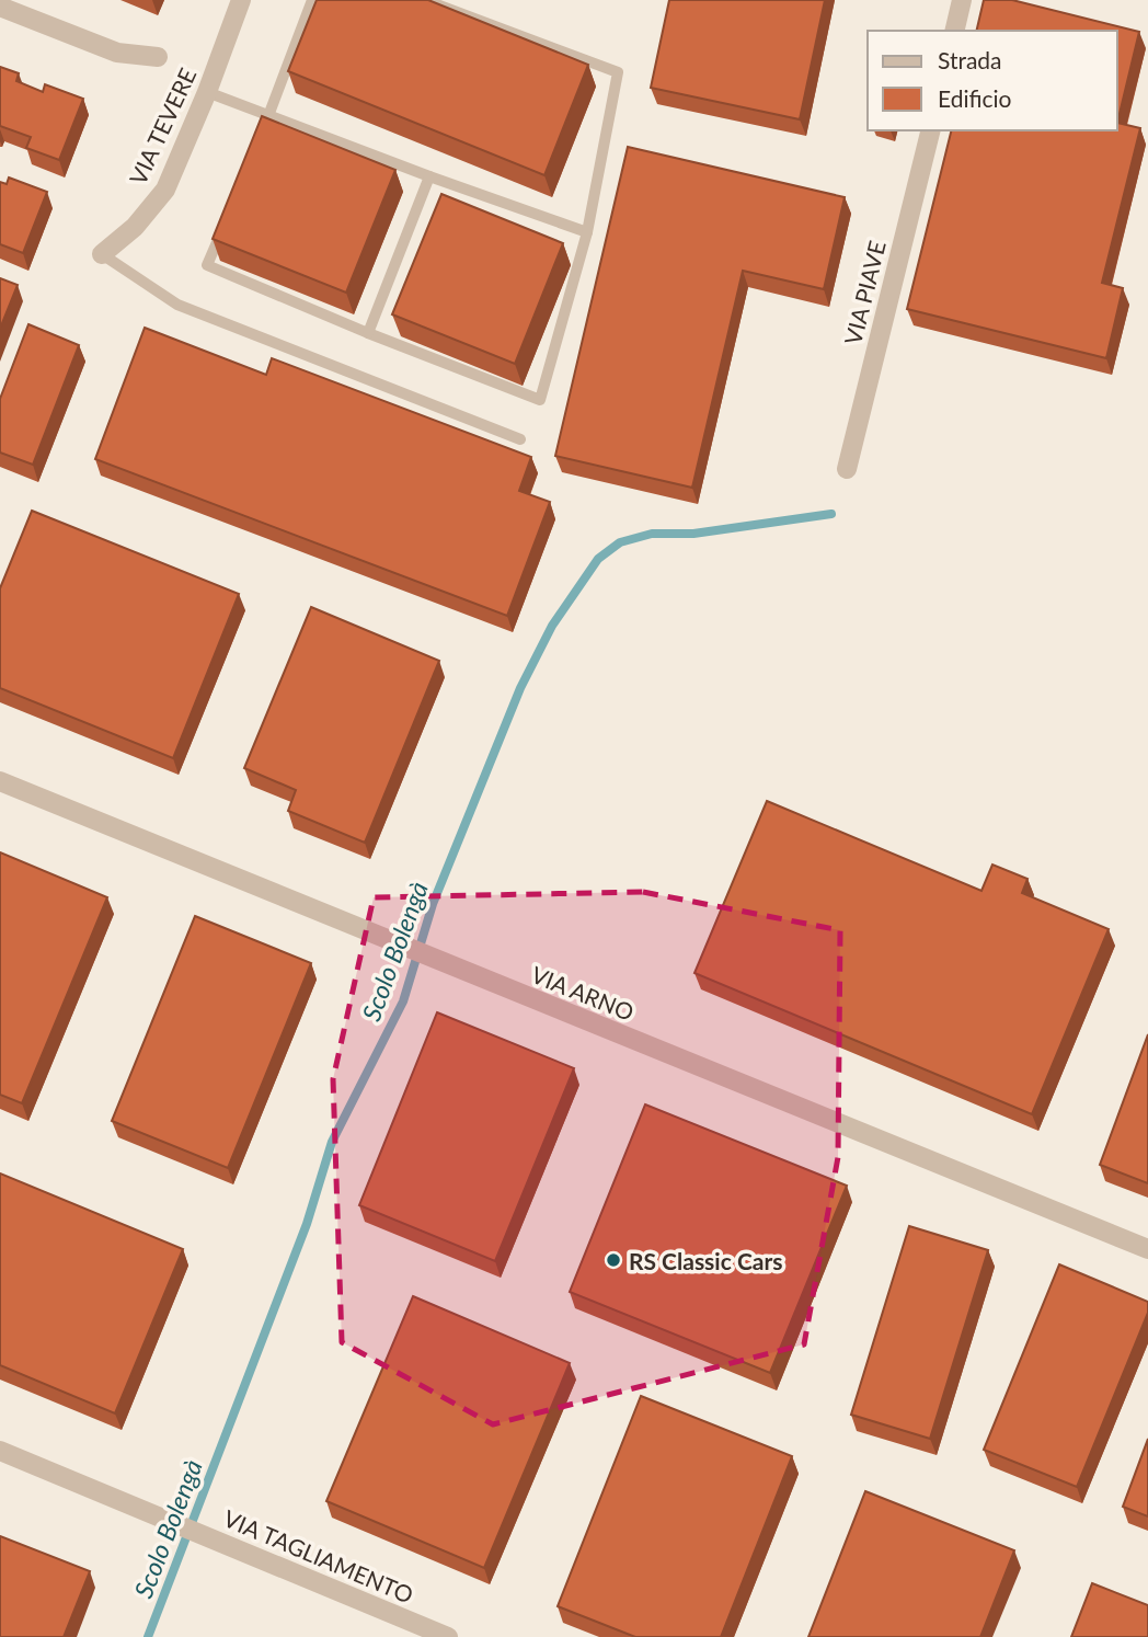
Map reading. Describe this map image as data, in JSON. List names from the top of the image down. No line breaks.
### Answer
{"streets":{"street":["VIA TEVERE","VIA PIAVE","VIA ARNO","VIA TAGLIAMENTO"]},"water":["Scolo Bolengà"],"places":["RS Classic Cars"],"legend":["Strada","Edificio"]}
